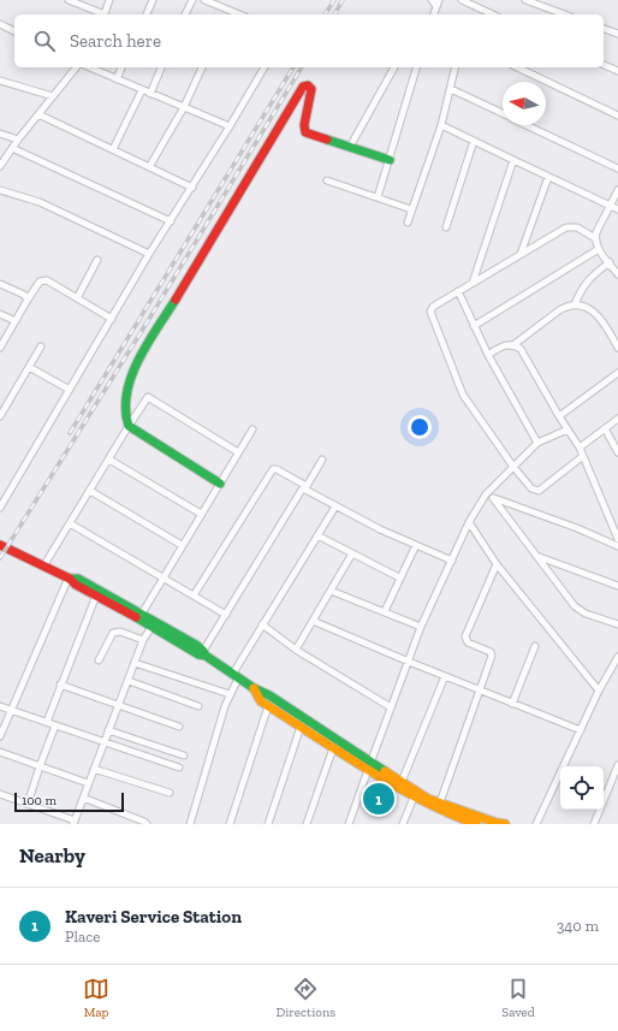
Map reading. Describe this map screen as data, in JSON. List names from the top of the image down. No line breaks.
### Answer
{"scale_bar":"100 m","north":"left","page":{"search":"Search here","pins":"1","scale":"100 m","heading":"Nearby","list":[{"mark":"1","name":"Kaveri Service Station","note":"Place","value":"340 m"}],"nav":["Map","Directions","Saved"]}}
